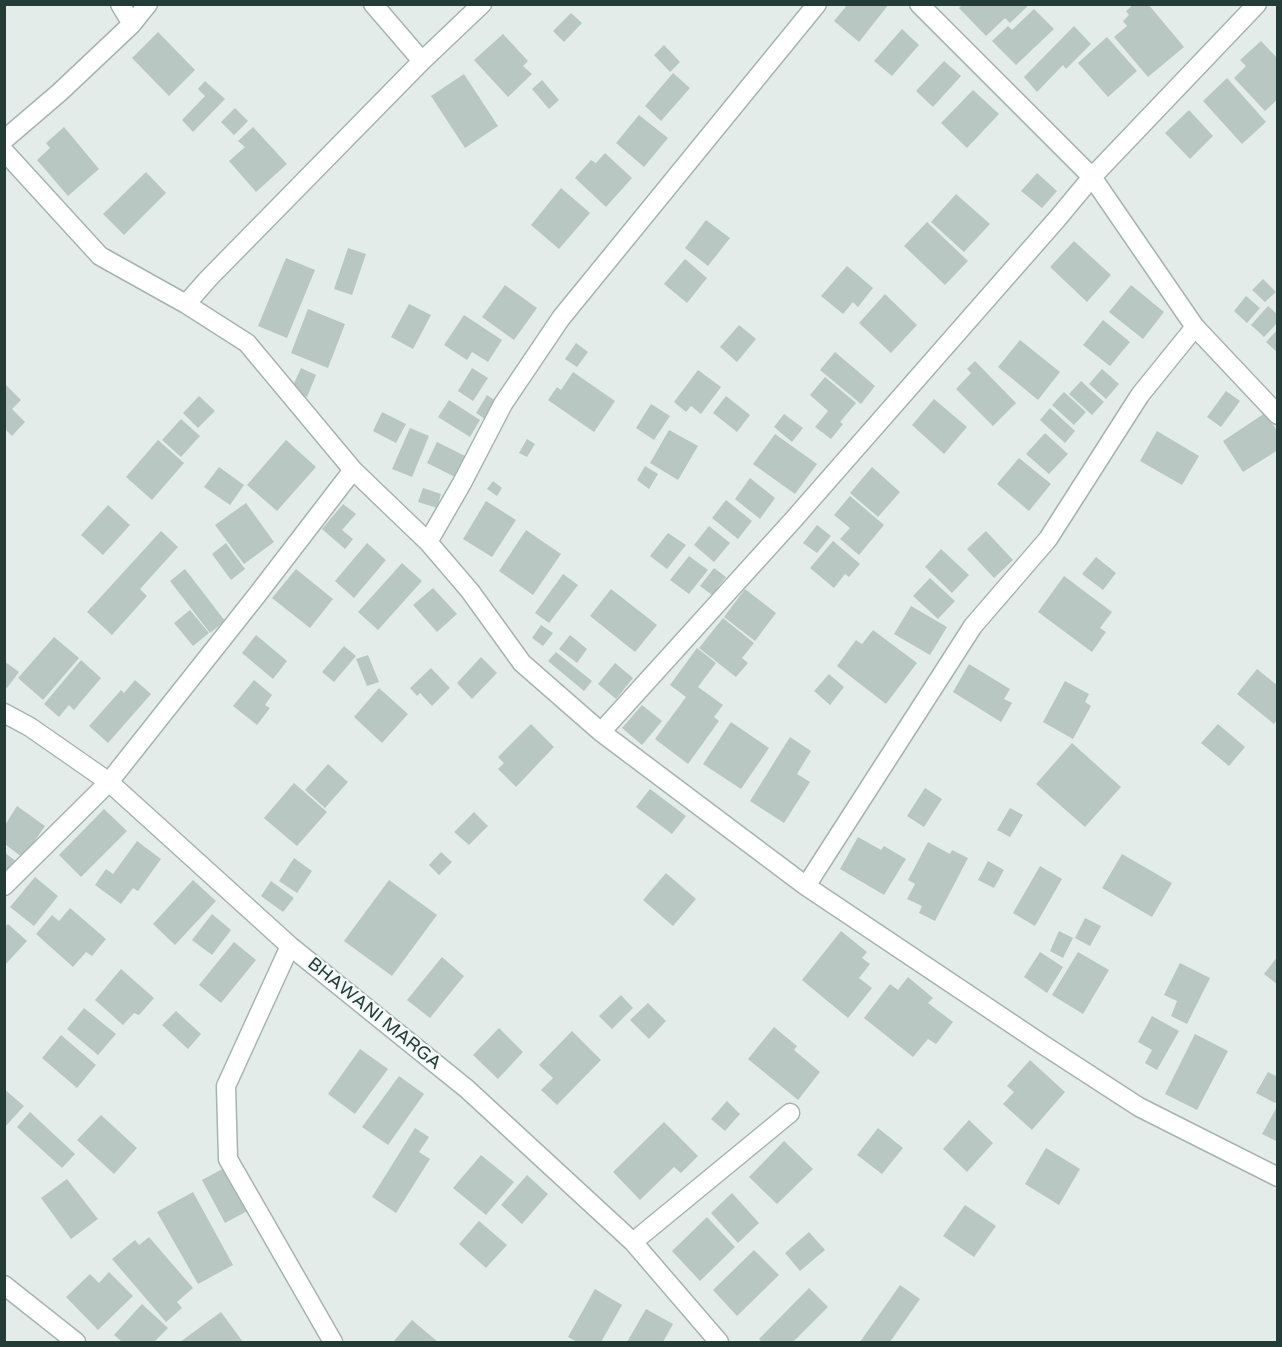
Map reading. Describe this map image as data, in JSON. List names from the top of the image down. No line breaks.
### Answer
{"streets":{"street":["BHAWANI MARGA"]}}
